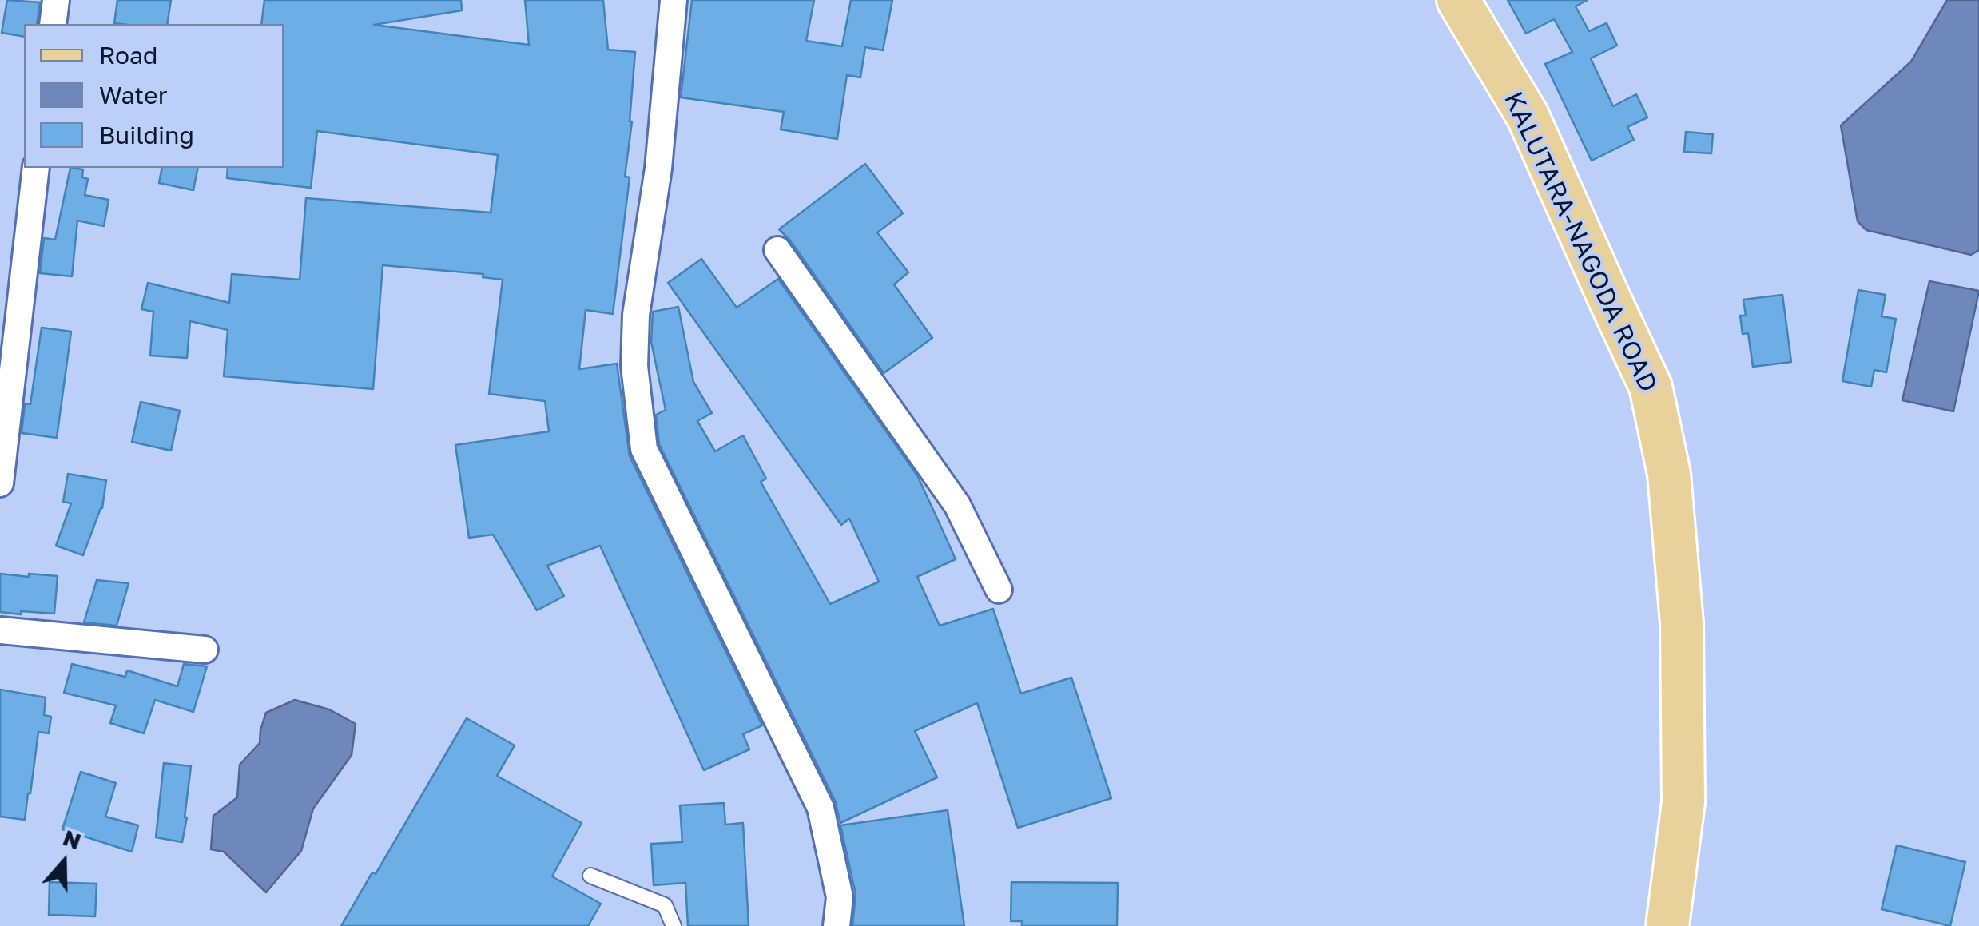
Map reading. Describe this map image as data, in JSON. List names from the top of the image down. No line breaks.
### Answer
{"streets":{"main road":["KALUTARA-NAGODA ROAD"]},"legend":["Road","Water","Building"],"north":"top"}
